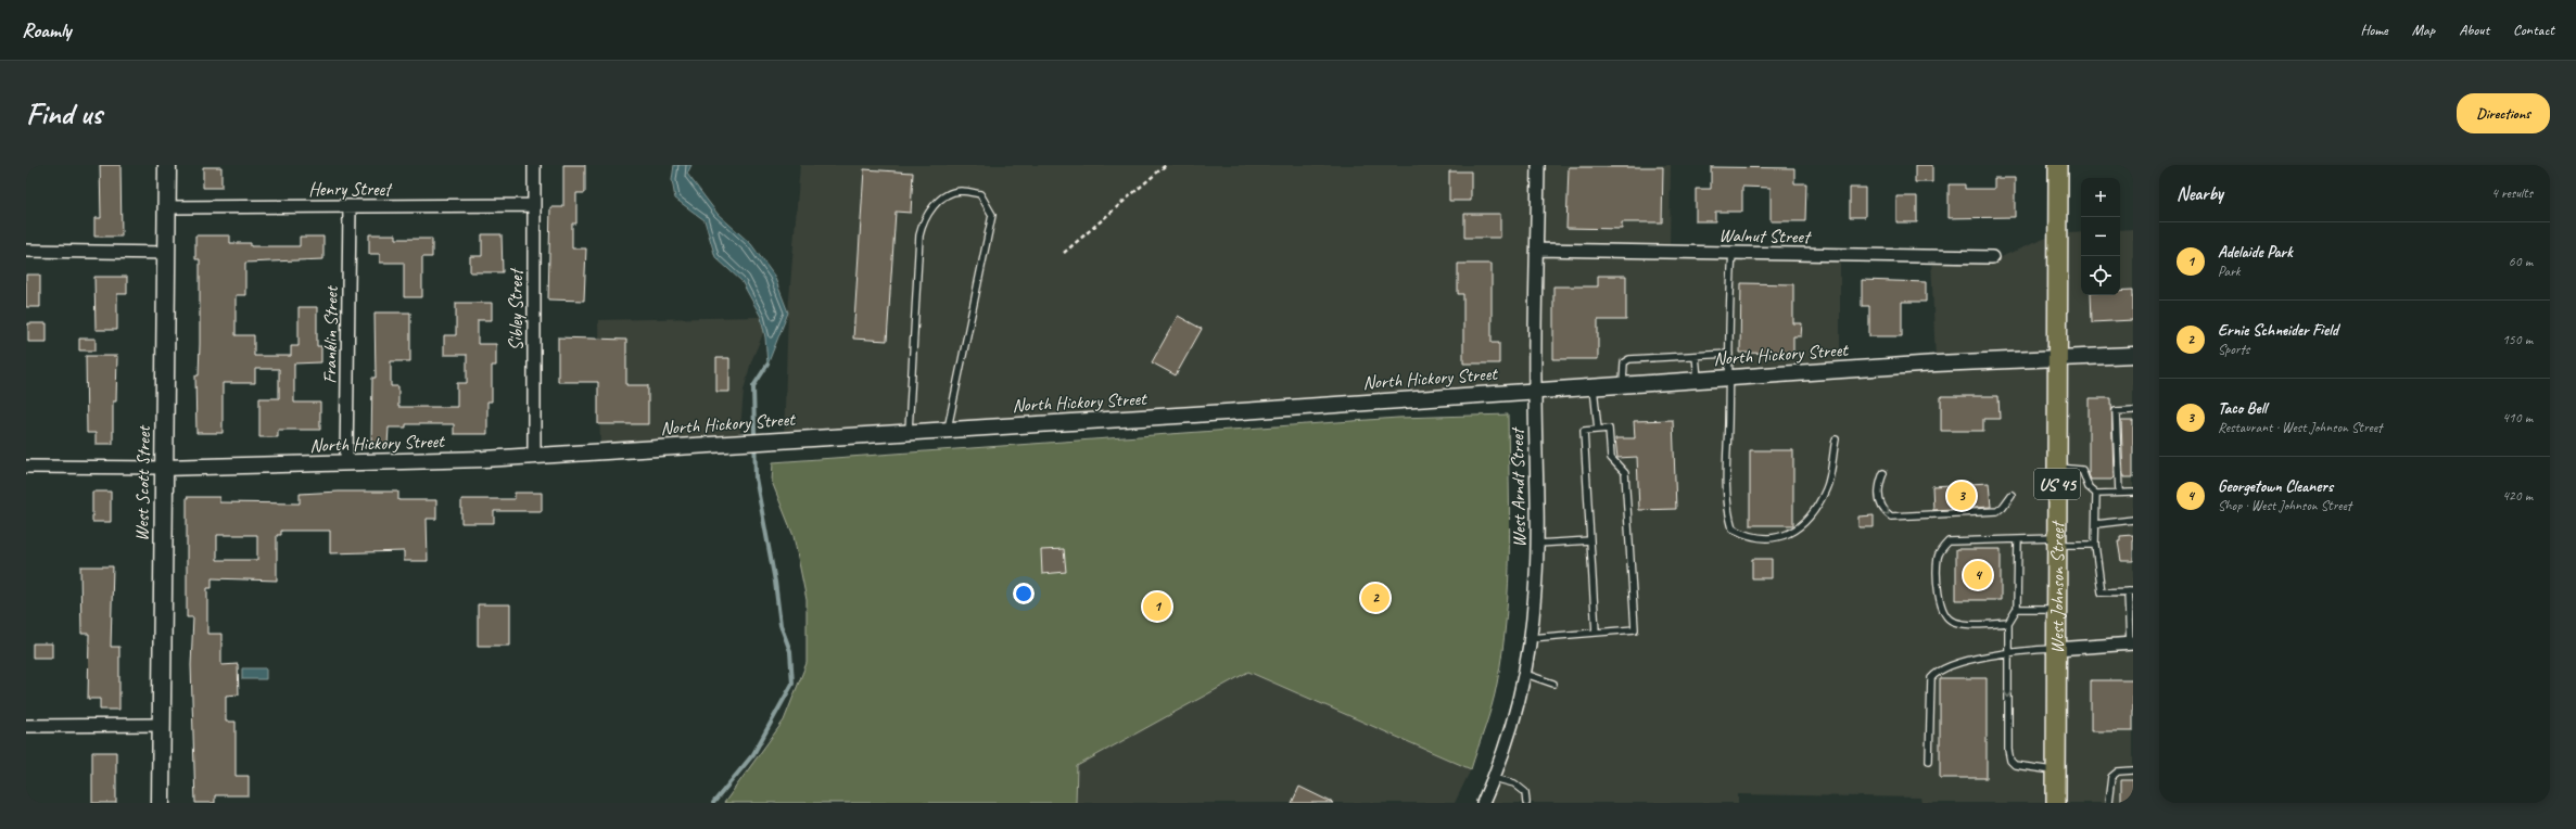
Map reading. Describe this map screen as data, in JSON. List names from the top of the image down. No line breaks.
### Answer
{"streets":{"main road":["West Scott Street","US 45","West Johnson Street"],"street":["Henry Street","Walnut Street","Sibley Street","Franklin Street","North Hickory Street","West Arndt Street"]},"crossings":[["Henry Street","Sibley Street"],["Henry Street","Franklin Street"],["Henry Street","West Scott Street"],["Walnut Street","West Arndt Street"],["Sibley Street","North Hickory Street"],["Franklin Street","North Hickory Street"],["North Hickory Street","West Scott Street"],["North Hickory Street","West Arndt Street"],["North Hickory Street","West Johnson Street"]],"page":{"header":"Roamly","nav":["Home","Map","About","Contact"],"buttons":"Directions","title":"Find us","heading":["Nearby","4 results"],"map_buttons":["+","−"],"list":[{"mark":"1","name":"Adelaide Park","note":"Park","value":"60 m"},{"mark":"2","name":"Ernie Schneider Field","note":"Sports","value":"150 m"},{"mark":"3","name":"Taco Bell","note":"Restaurant · West Johnson Street","value":"410 m"},{"mark":"4","name":"Georgetown Cleaners","note":"Shop · West Johnson Street","value":"420 m"}],"pins":["3","4","2","1"]}}
